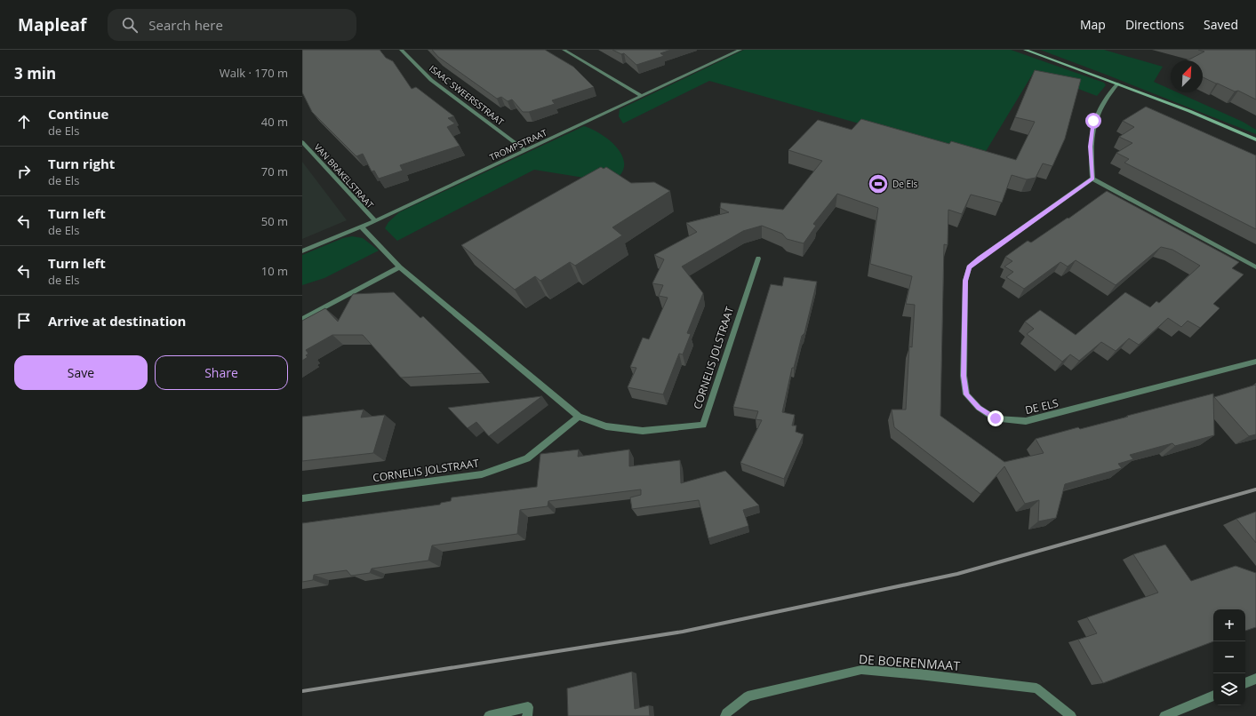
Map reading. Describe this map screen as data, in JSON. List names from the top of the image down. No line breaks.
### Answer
{"streets":{"street":["ISAAC SWEERSSTRAAT","TROMPSTRAAT","VAN BRAKELSTRAAT","CORNELIS JOLSTRAAT","DE ELS","DE BOERENMAAT"]},"crossings":[["ISAAC SWEERSSTRAAT","TROMPSTRAAT"],["TROMPSTRAAT","VAN BRAKELSTRAAT"],["TROMPSTRAAT","CORNELIS JOLSTRAAT"]],"places":{"sports":["De Els"]},"north":"top right","page":{"header":"Mapleaf","search":"Search here","nav":["Map","Directions","Saved"],"heading":["3 min","Walk · 170 m"],"list":[["Continue","de Els","40 m"],["Turn right","de Els","70 m"],["Turn left","de Els","50 m"],["Turn left","de Els","10 m"],"Arrive at destination"],"buttons":["Save","Share"],"map_buttons":["+","−"]}}
